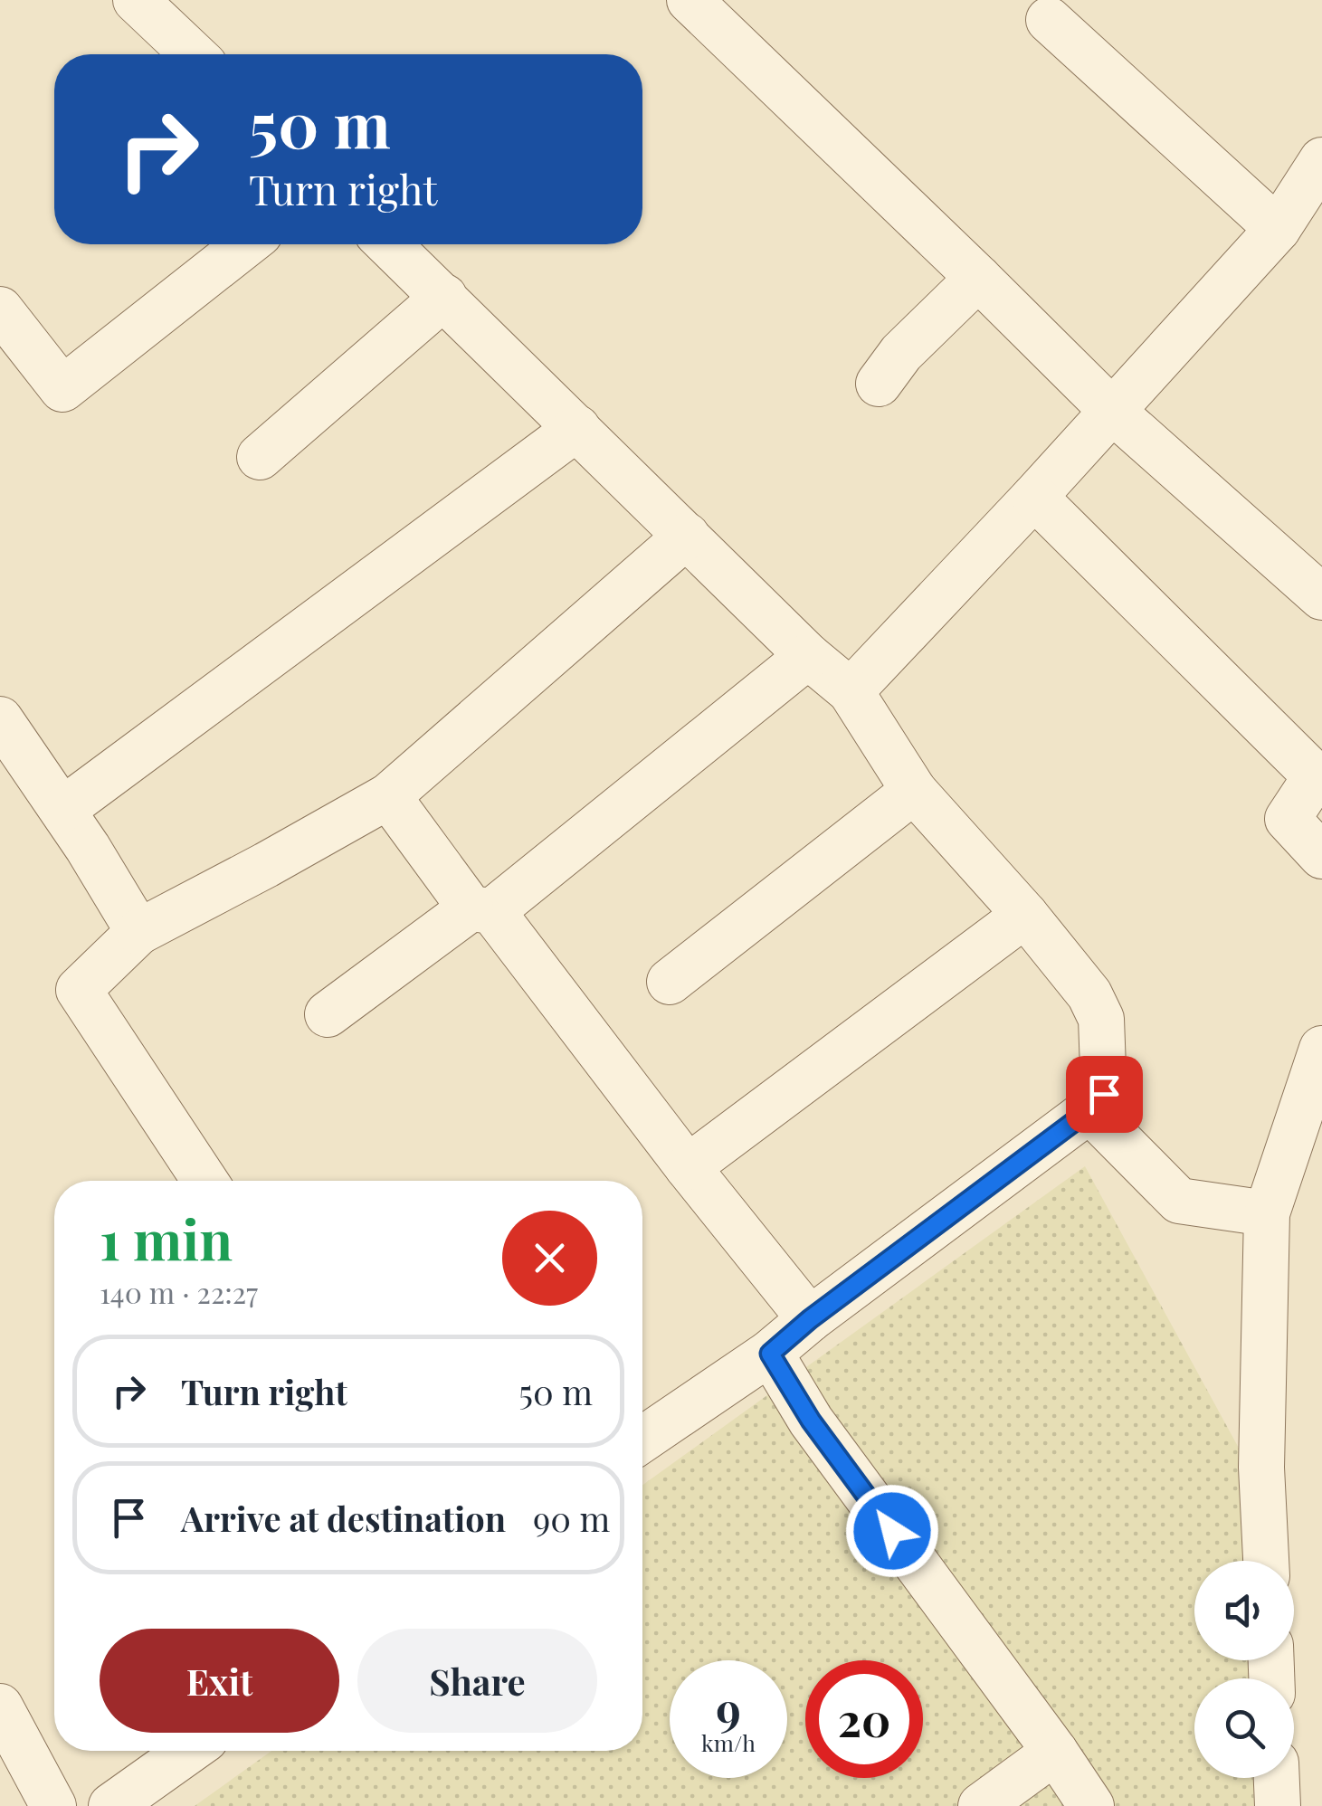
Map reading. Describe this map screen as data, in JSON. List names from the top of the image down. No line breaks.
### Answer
{"page":{"turn":["50 m","Turn right"],"heading":["1 min","140 m · 22:27"],"list":[{"name":"Turn right","value":"50 m"},{"name":"Arrive at destination","value":"90 m"}],"buttons":["Exit","Share"],"speed":"9 km/h","limit":"20"}}
